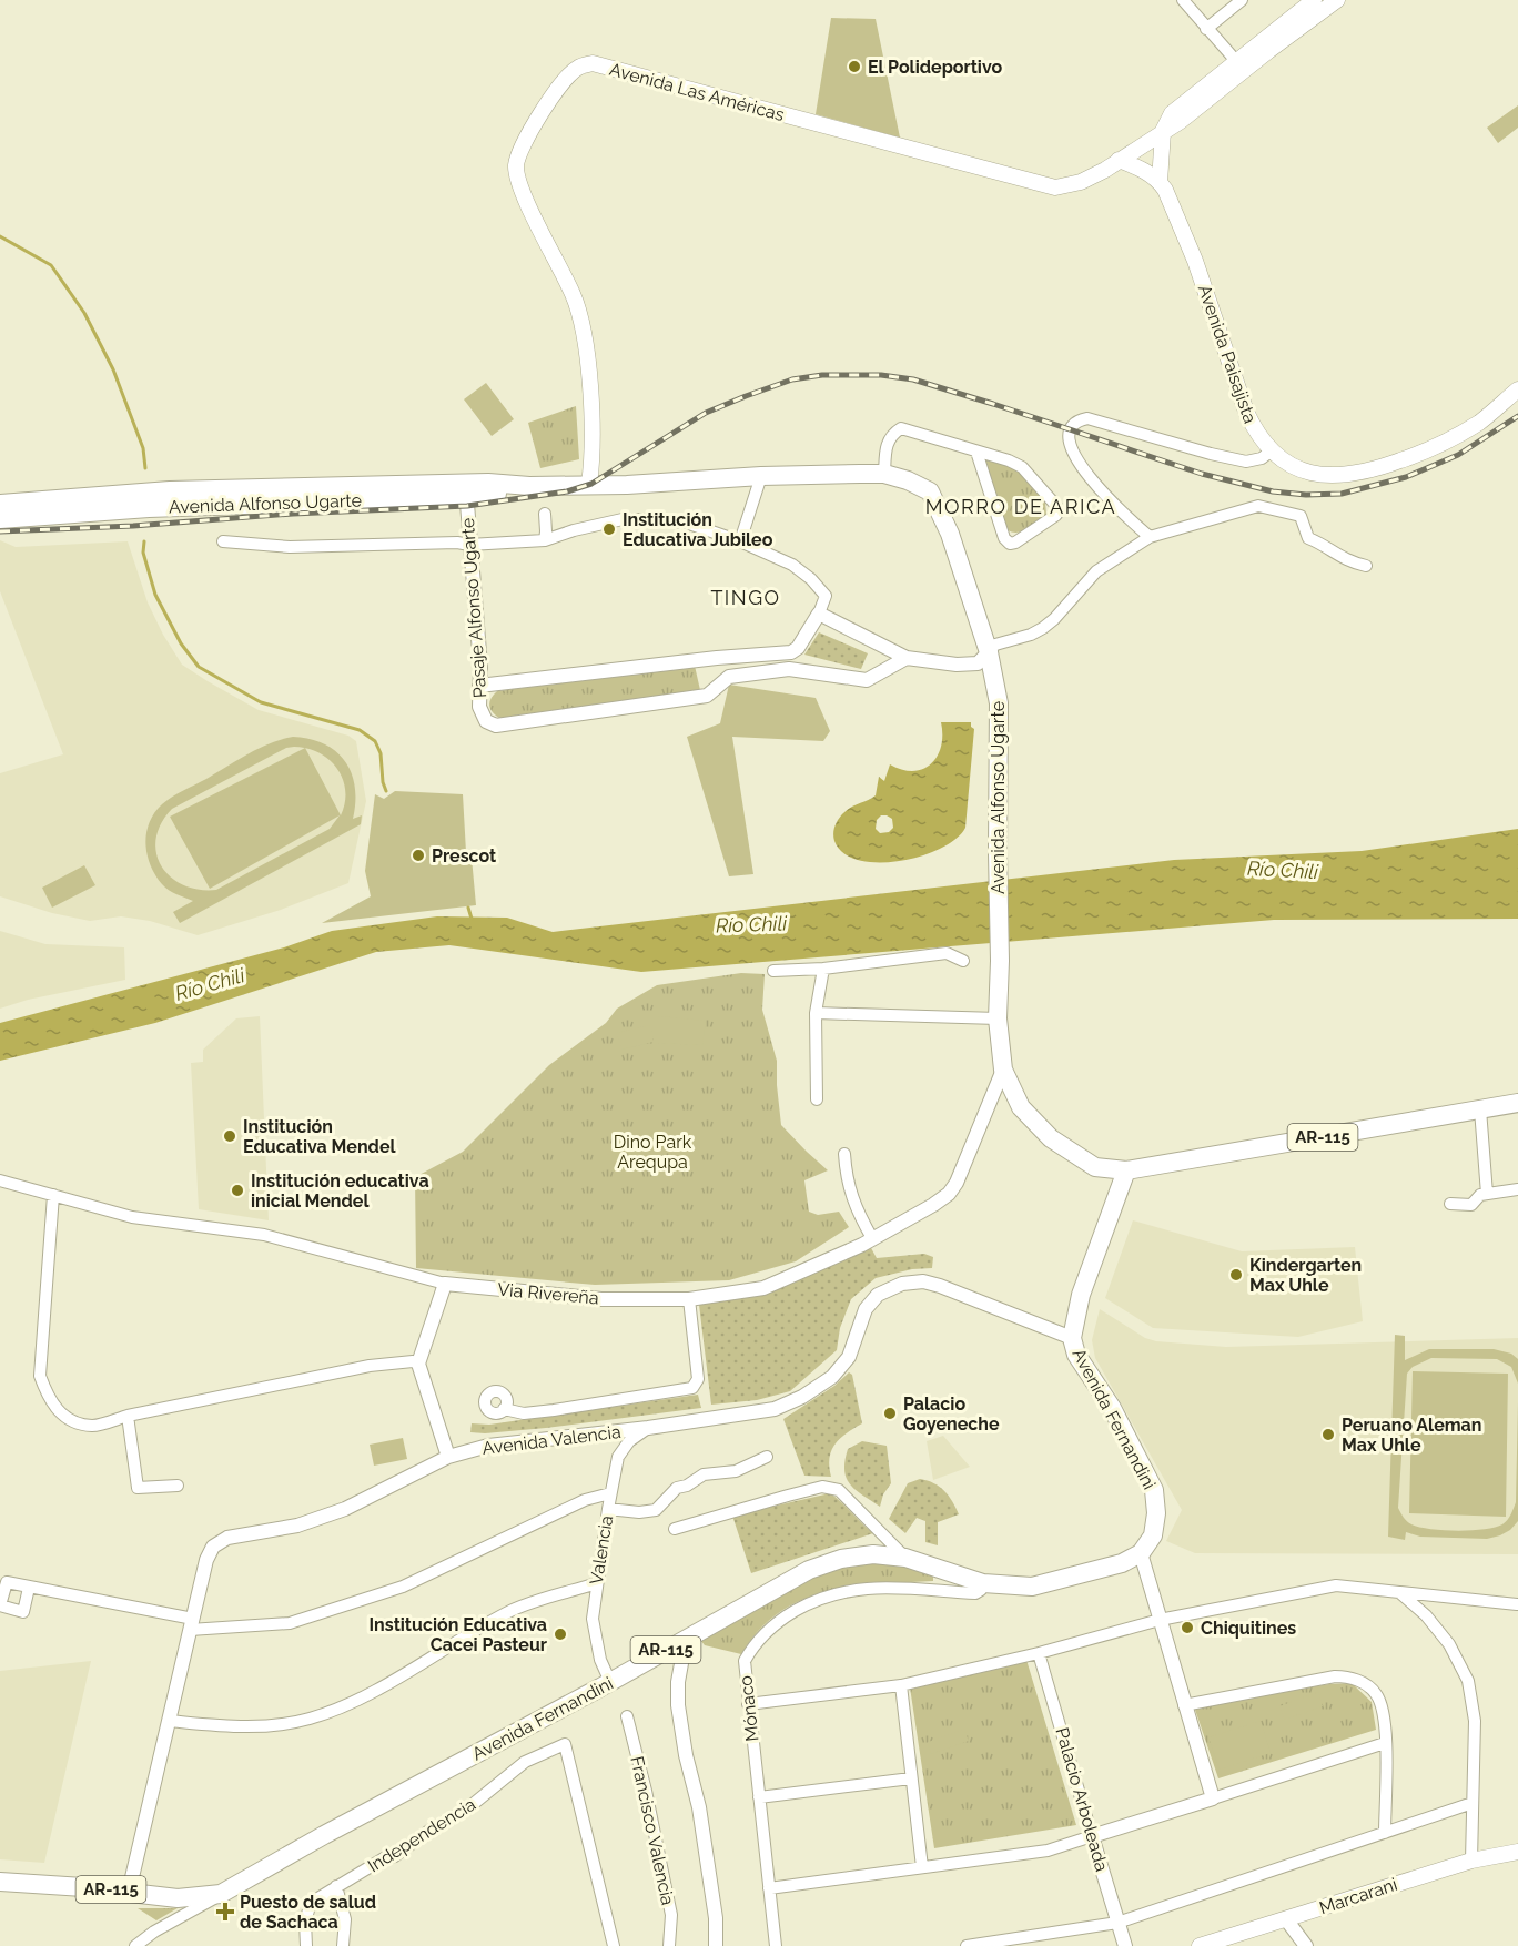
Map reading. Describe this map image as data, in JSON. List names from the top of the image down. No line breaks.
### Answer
{"streets":{"main road":["Avenida Las Américas","Avenida Paisajista","Avenida Alfonso Ugarte","AR-115","Avenida Fernandini","Marcarani"],"street":["Pasaje Alfonso Ugarte","Via Rivereña","Avenida Valencia","Valencia","Mónaco","Palacio Arboleada","Francisco Valencia","Independencia"]},"crossings":[["Avenida Las Américas","Avenida Alfonso Ugarte"],["Avenida Alfonso Ugarte","Pasaje Alfonso Ugarte"],["Avenida Alfonso Ugarte","AR-115"],["Avenida Alfonso Ugarte","Via Rivereña"],["Avenida Alfonso Ugarte","Avenida Fernandini"],["AR-115","Avenida Fernandini"],["Avenida Fernandini","Avenida Valencia"],["Avenida Fernandini","Valencia"],["Avenida Fernandini","Mónaco"],["Avenida Valencia","Valencia"]],"districts":["MORRO DE ARICA","TINGO"],"water":["Río Chili"],"parks":["Dino Park Arequpa"],"places":{"other":["El Polideportivo","Institución Educativa Jubileo","Prescot","Institución Educativa Mendel","Institución educativa inicial Mendel","Kindergarten Max Uhle","Palacio Goyeneche","Peruano Aleman Max Uhle","Chiquitines","Institución Educativa Cacei Pasteur"],"health":["Puesto de salud de Sachaca"]}}
